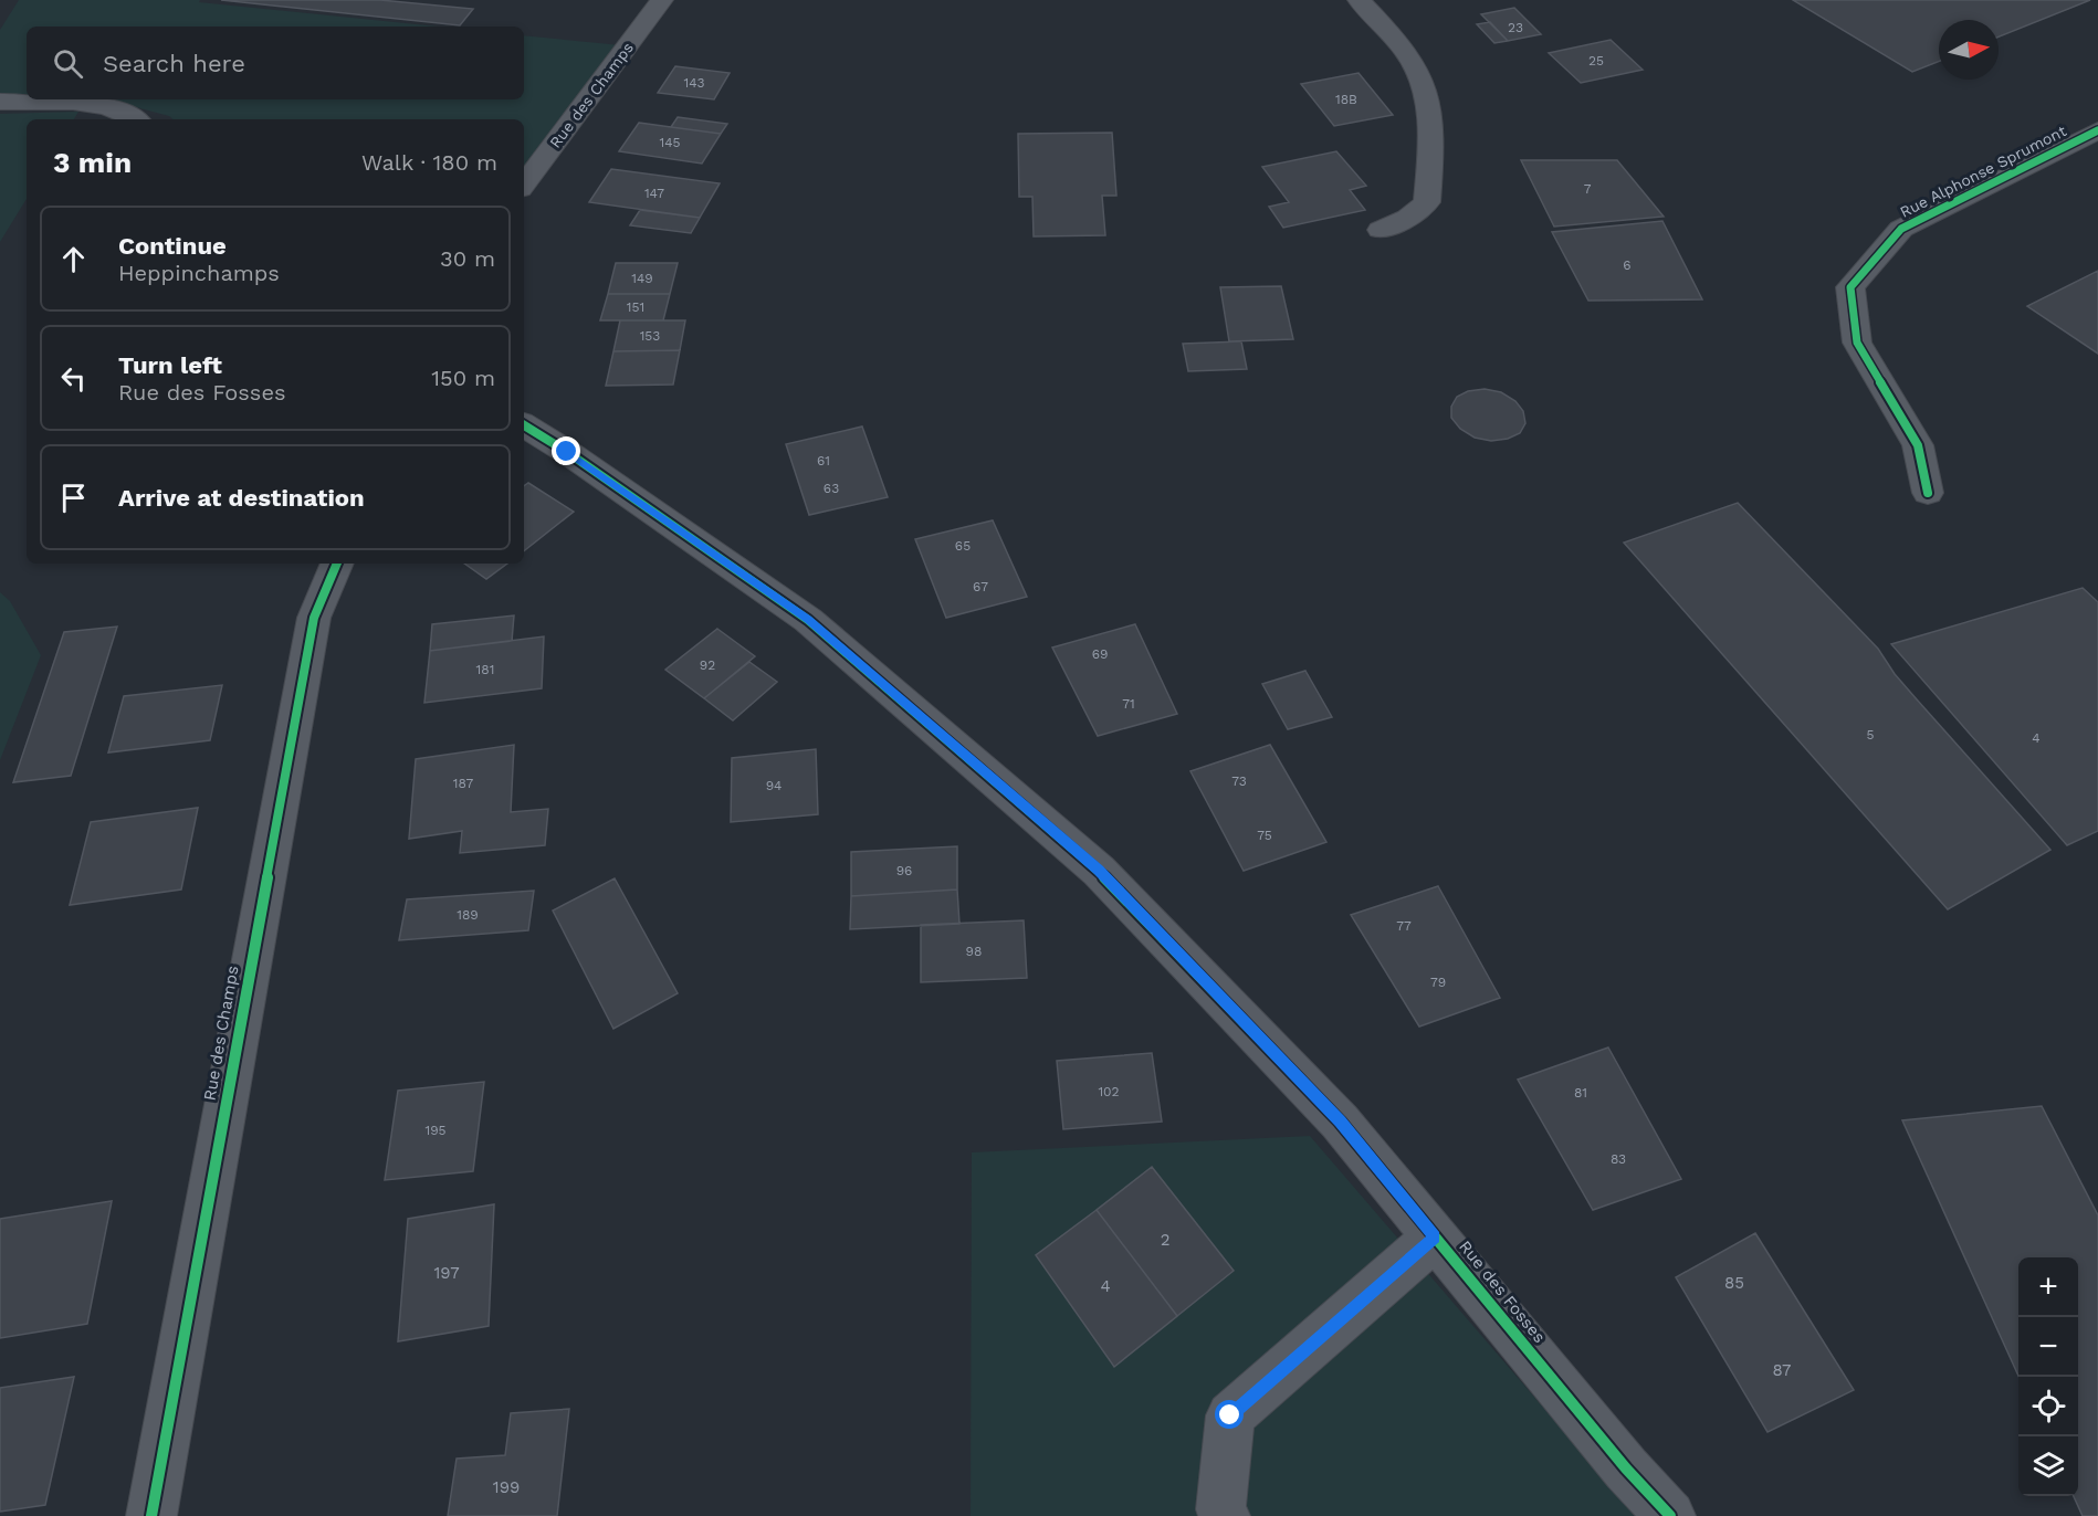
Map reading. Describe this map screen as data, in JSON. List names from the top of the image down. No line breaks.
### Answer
{"streets":{"street":["Rue des Champs","Rue Alphonse Sprumont","Rue des Fosses"]},"house_numbers":["23","25","143","18B","145","7","147","6","149","151","153","61","63","65","67","69","92","181","71","5","4","73","187","94","75","96","189","77","98","79","102","81","195","83","2","197","85","4","87","199"],"north":"right","page":{"search":"Search here","heading":["3 min","Walk · 180 m"],"list":[["Continue","Heppinchamps","30 m"],["Turn left","Rue des Fosses","150 m"],"Arrive at destination"],"map_buttons":["+","−"]}}
